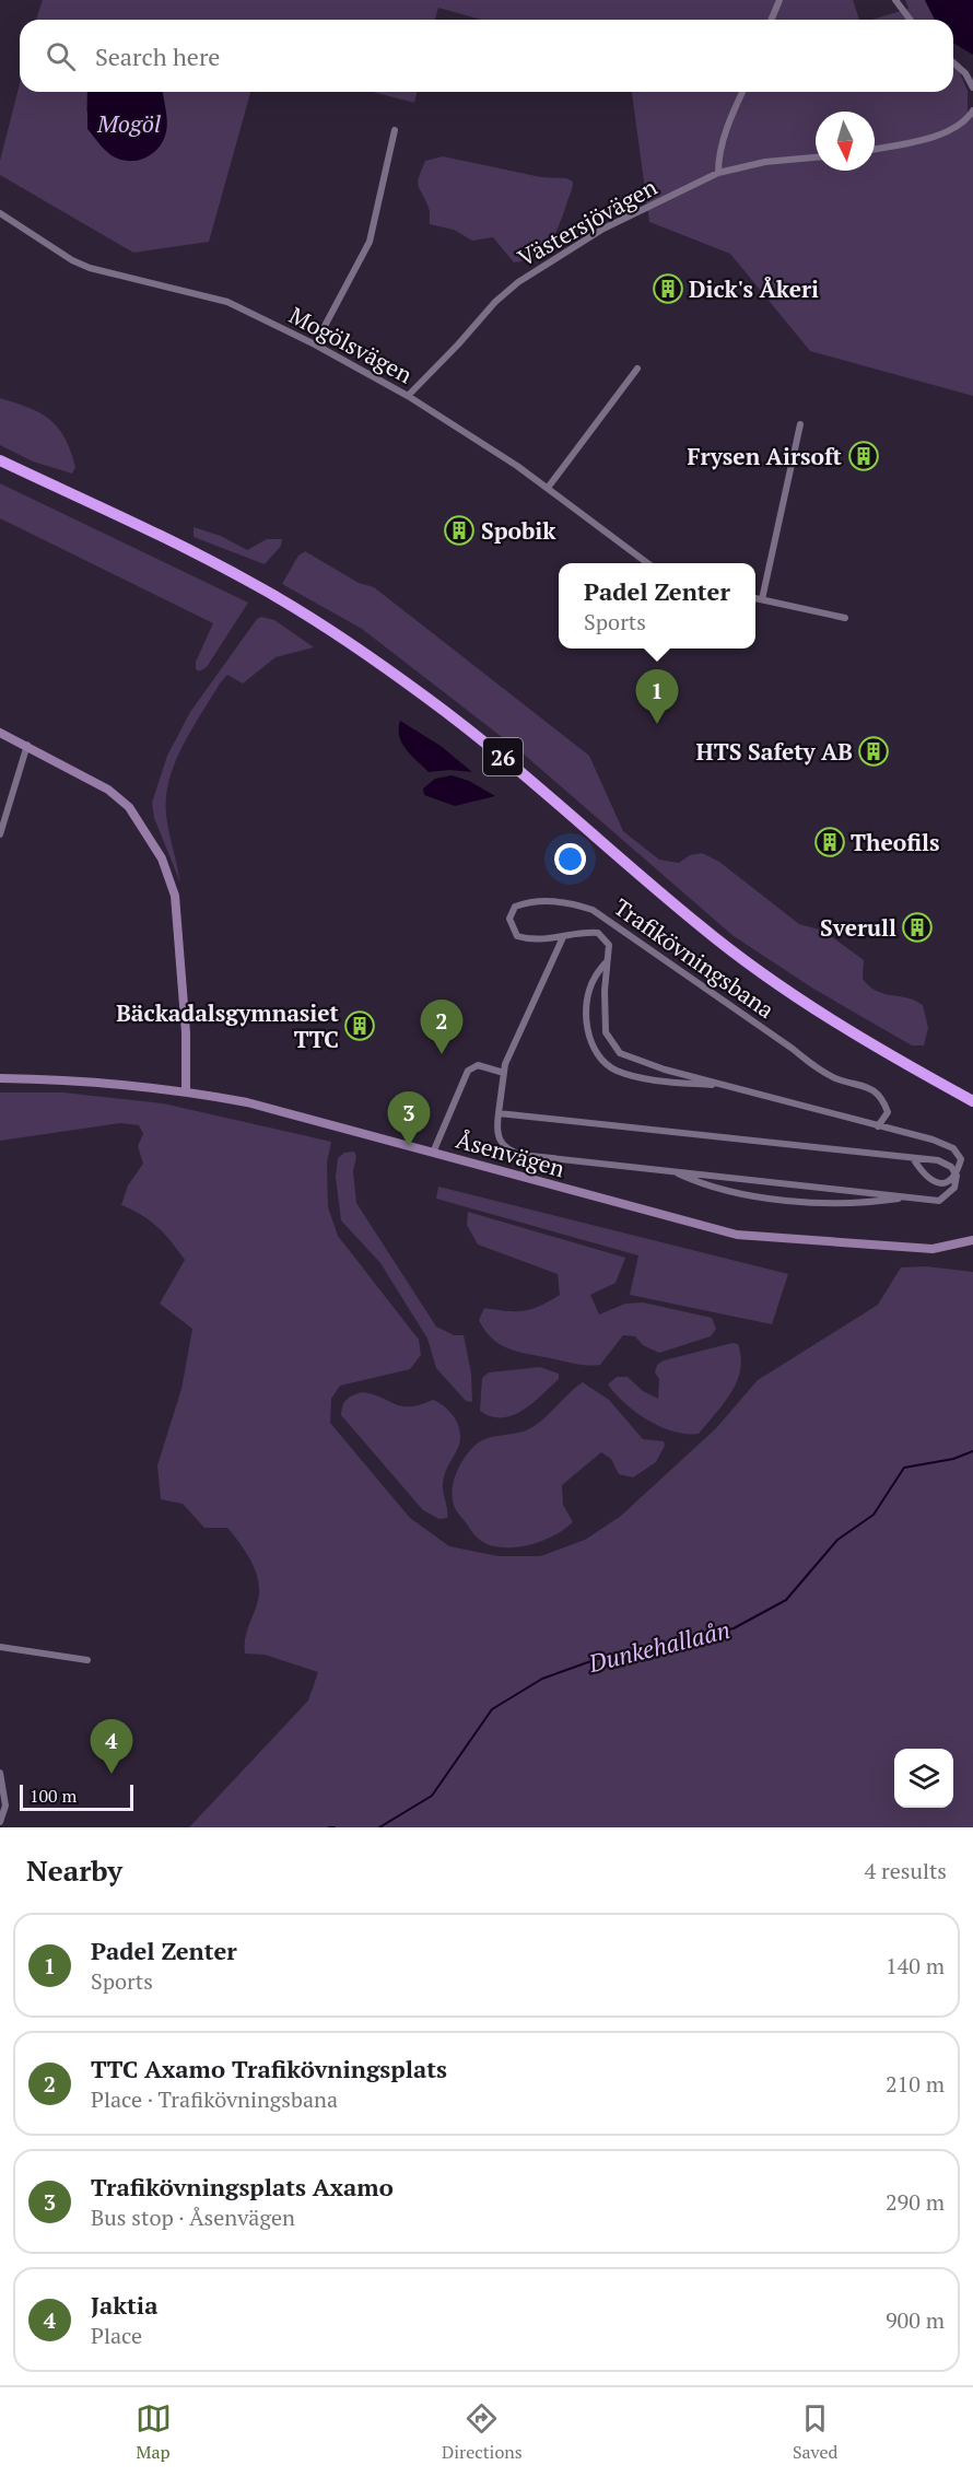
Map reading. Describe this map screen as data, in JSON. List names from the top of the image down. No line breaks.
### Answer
{"streets":{"highway":["26"],"street":["Västersjövägen","Mogölsvägen","Trafikövningsbana","Åsenvägen"]},"crossings":[["Västersjövägen","Mogölsvägen"]],"water":["Mogöl","Dunkehallaån"],"places":{"building":["Dick's Åkeri","Frysen Airsoft","Spobik","HTS Safety AB","Theofils","Sverull","Bäckadalsgymnasiet TTC"]},"scale_bar":"100 m","north":"bottom","page":{"search":"Search here","popup":["Padel Zenter","Sports"],"pins":["1","2","3","4"],"scale":"100 m","heading":["Nearby","4 results"],"list":[{"mark":"1","name":"Padel Zenter","note":"Sports","value":"140 m"},{"mark":"2","name":"TTC Axamo Trafikövningsplats","note":"Place · Trafikövningsbana","value":"210 m"},{"mark":"3","name":"Trafikövningsplats Axamo","note":"Bus stop · Åsenvägen","value":"290 m"},{"mark":"4","name":"Jaktia","note":"Place","value":"900 m"}],"nav":["Map","Directions","Saved"]}}
